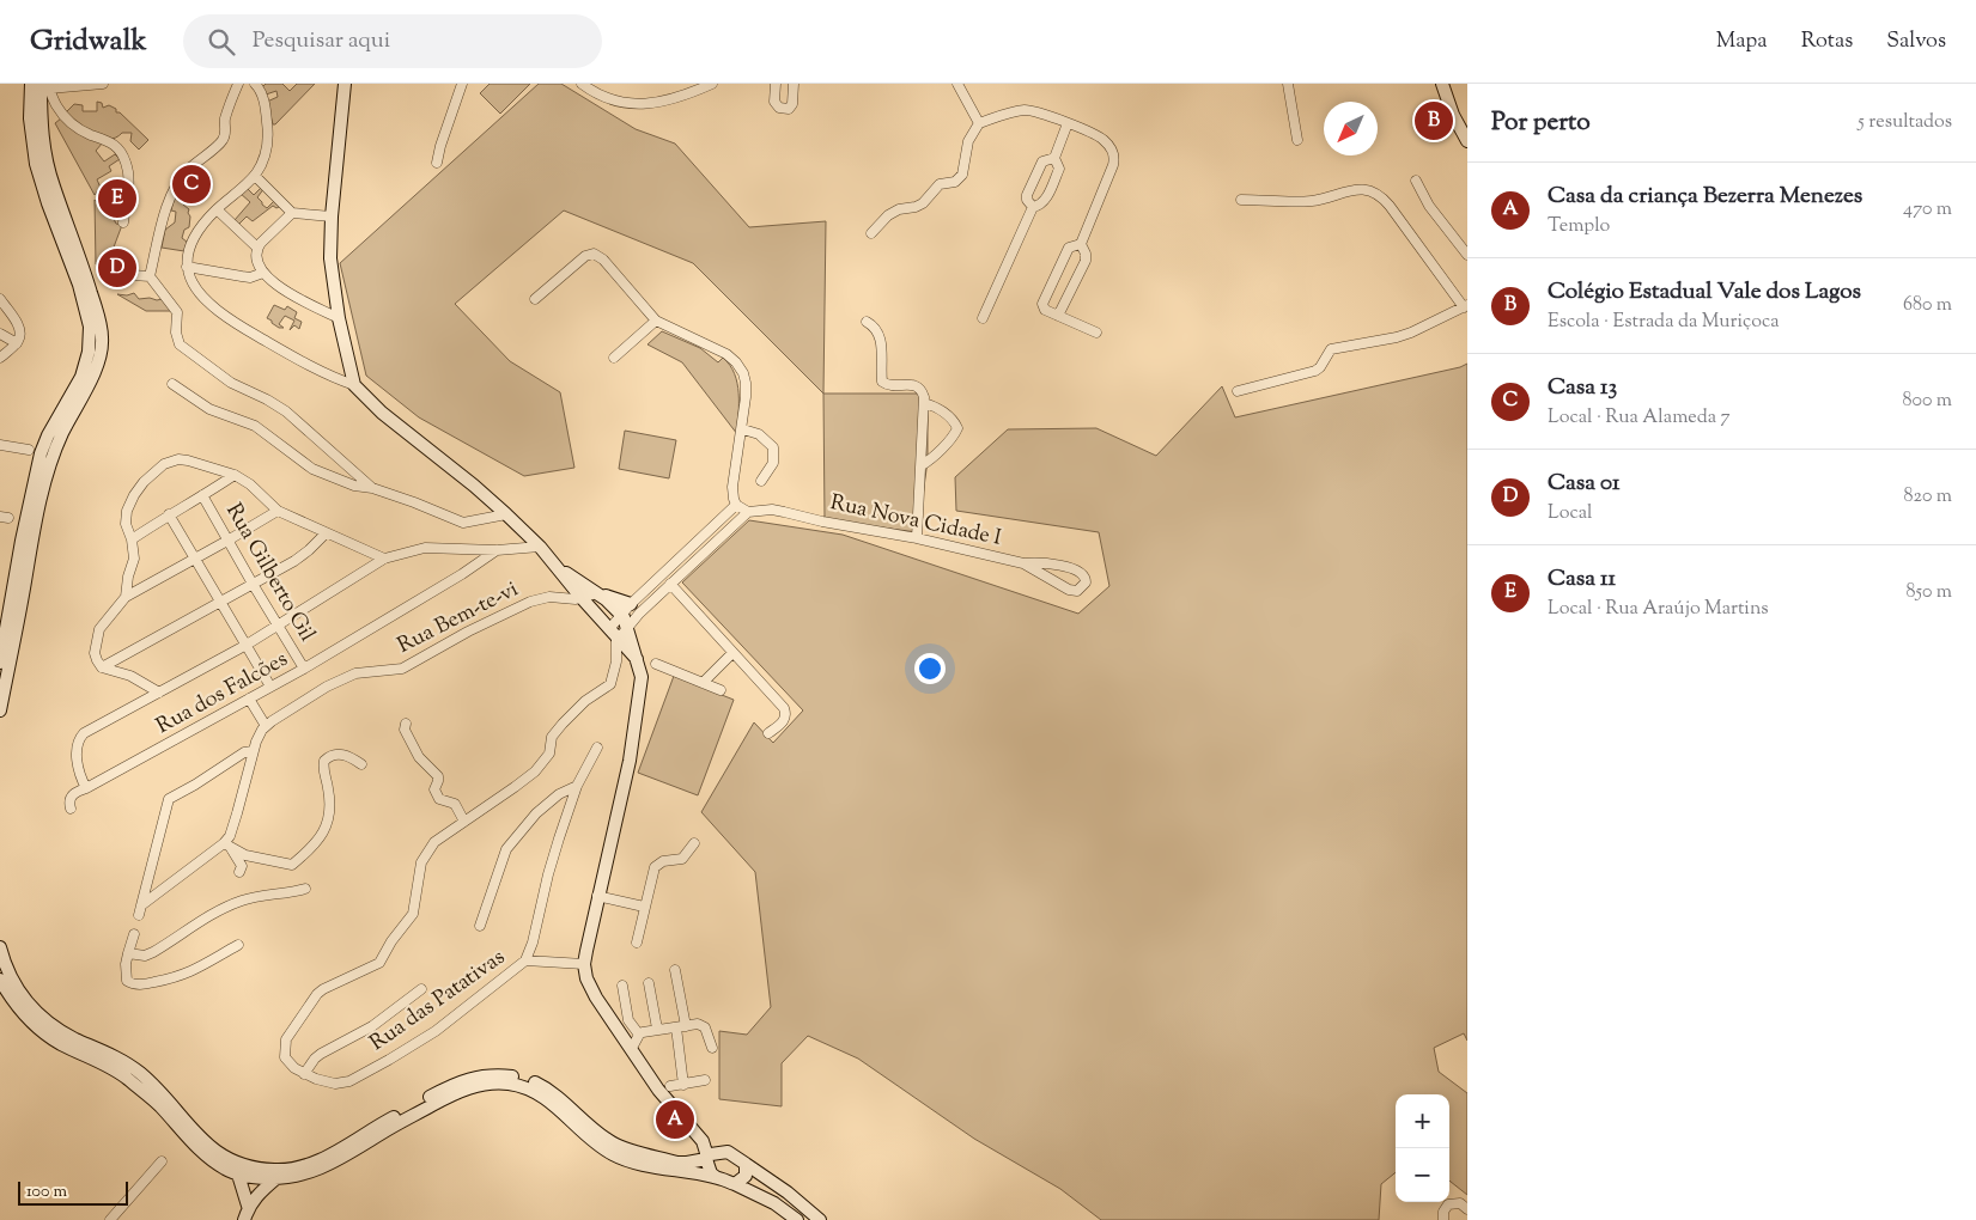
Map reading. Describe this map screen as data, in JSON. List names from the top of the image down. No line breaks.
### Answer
{"streets":{"street":["Rua Nova Cidade I","Rua Gilberto Gil","Rua Bem-te-vi","Rua dos Falcões","Rua das Patativas"]},"crossings":[["Rua Gilberto Gil","Rua dos Falcões"]],"scale_bar":"100 m","north":"bottom left","page":{"header":"Gridwalk","search":"Pesquisar aqui","nav":["Mapa","Rotas","Salvos"],"heading":["Por perto","5 resultados"],"pins":["B","C","E","D","A"],"list":[{"mark":"A","name":"Casa da criança Bezerra Menezes","note":"Templo","value":"470 m"},{"mark":"B","name":"Colégio Estadual Vale dos Lagos","note":"Escola · Estrada da Muriçoca","value":"680 m"},{"mark":"C","name":"Casa 13","note":"Local · Rua Alameda 7","value":"800 m"},{"mark":"D","name":"Casa 01","note":"Local","value":"820 m"},{"mark":"E","name":"Casa 11","note":"Local · Rua Araújo Martins","value":"850 m"}],"map_buttons":["+","−"],"scale":"100 m"}}
